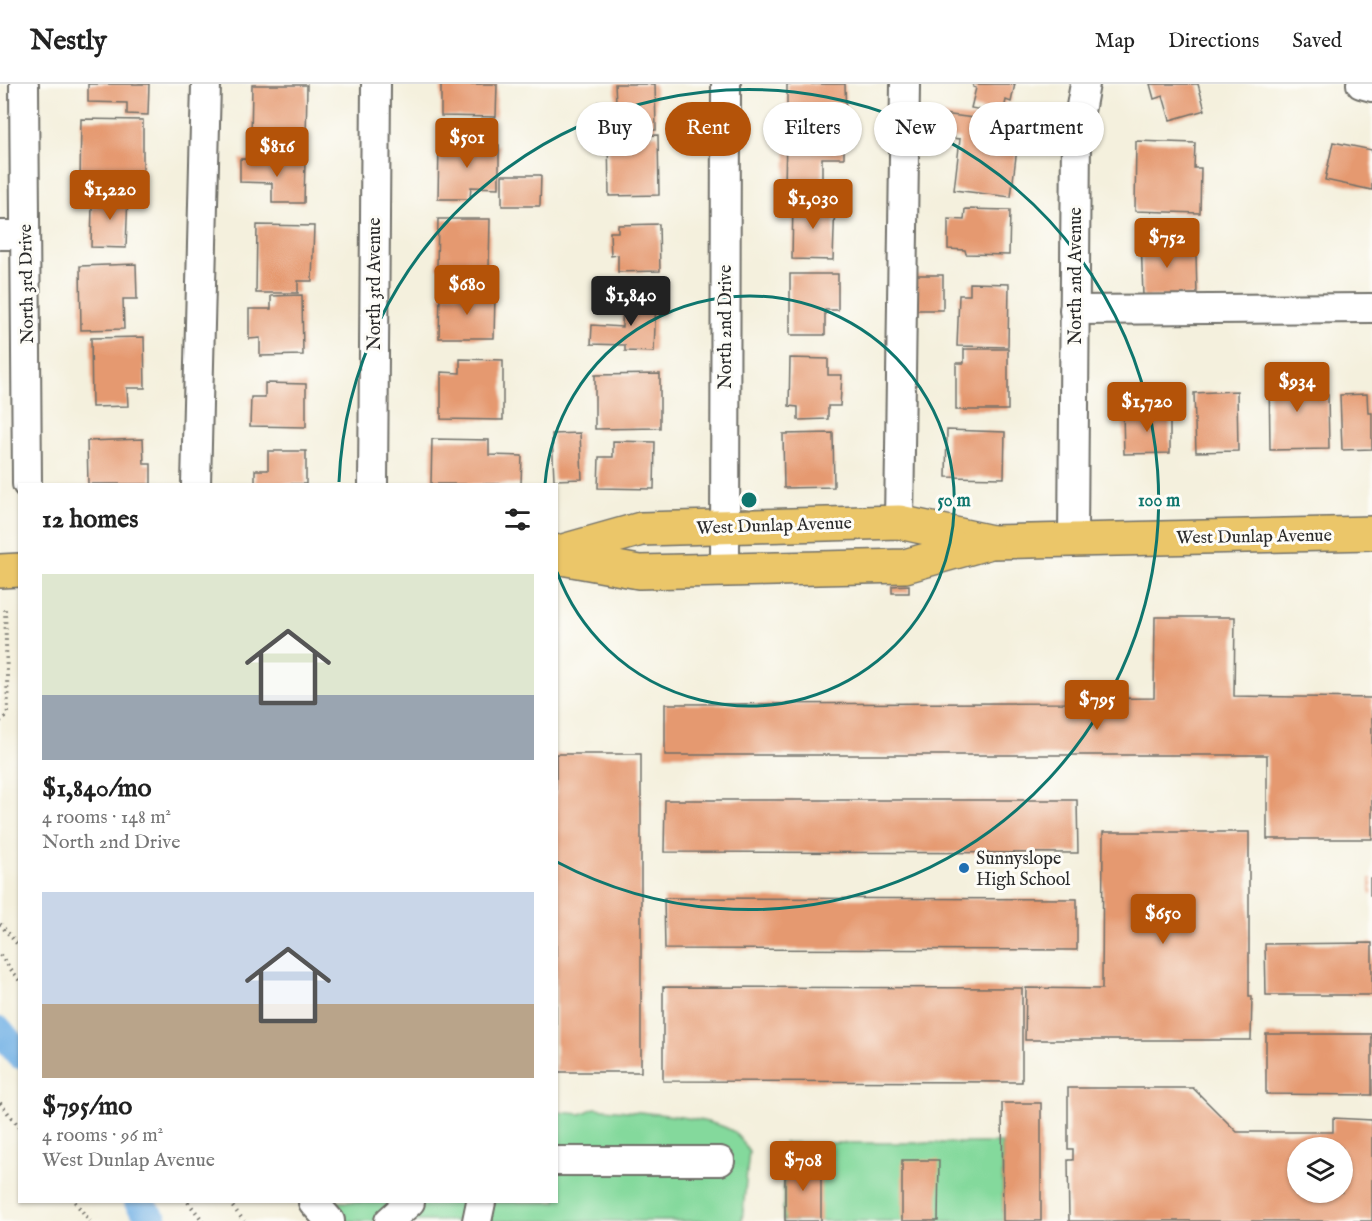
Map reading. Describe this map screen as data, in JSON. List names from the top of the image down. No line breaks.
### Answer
{"streets":{"main road":["West Dunlap Avenue"],"street":["North 2nd Avenue","North 3rd Drive","North 3rd Avenue","North 2nd Drive"]},"crossings":[["North 2nd Avenue","West Dunlap Avenue"],["North 2nd Drive","West Dunlap Avenue"]],"places":["Sunnyslope High School"],"page":{"header":"Nestly","nav":["Map","Directions","Saved"],"chip":["Buy","Rent","Filters","New","Apartment"],"price":["$501","$816","$1,220","$1,030","$752","$680","$1,840","$934","$1,720","$795","$650","$708"],"heading":"12 homes","list":[{"name":"$1,840/mo","note":"4 rooms · 148 m² · North 2nd Drive"},{"name":"$795/mo","note":"4 rooms · 96 m² · West Dunlap Avenue"}]},"rings":["50 m","100 m"]}
